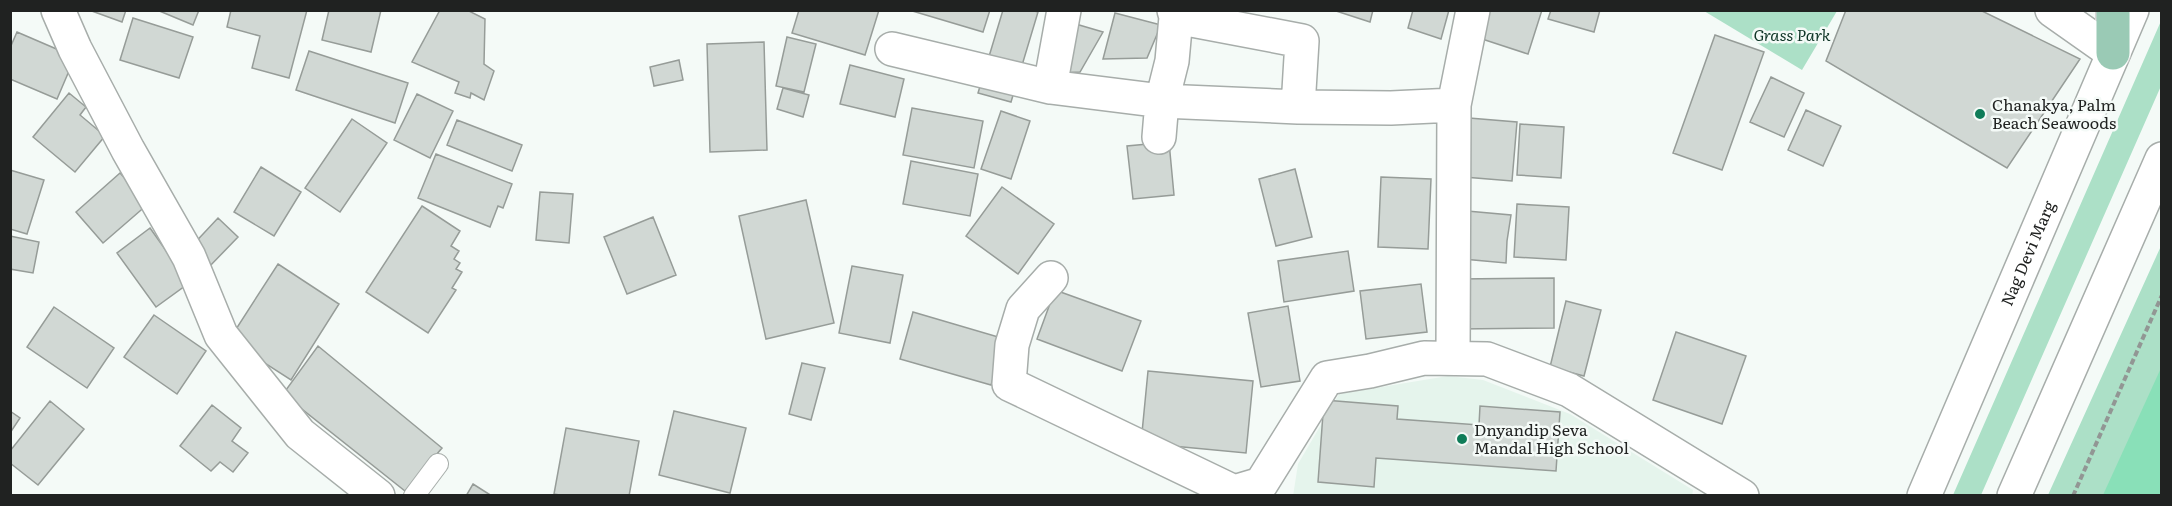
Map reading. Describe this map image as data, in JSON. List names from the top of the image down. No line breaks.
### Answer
{"streets":{"street":["Nag Devi Marg"]},"parks":["Grass Park"],"places":["Chanakya, Palm Beach Seawoods","Dnyandip Seva Mandal High School"]}
